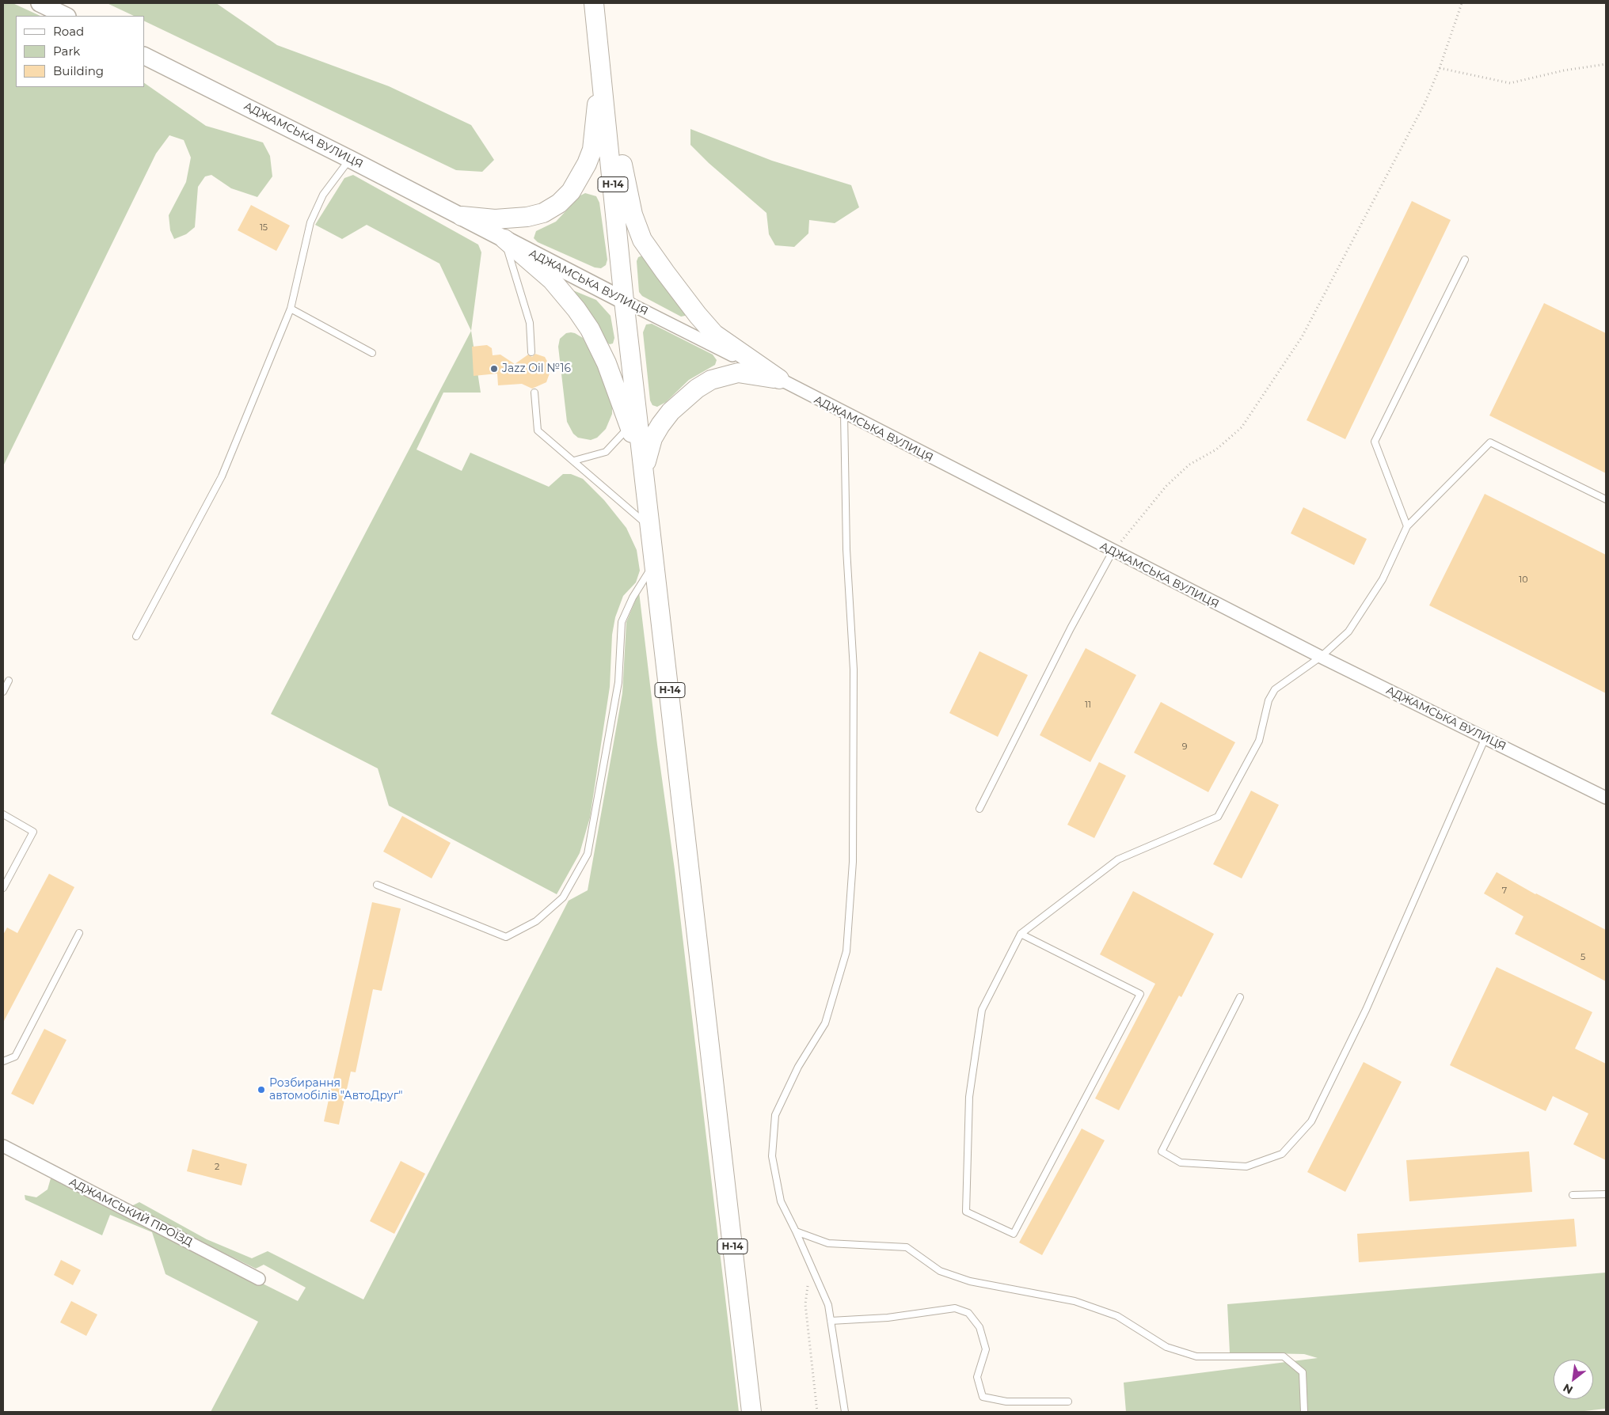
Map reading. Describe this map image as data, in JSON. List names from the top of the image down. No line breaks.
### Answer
{"streets":{"main road":["АДЖАМСЬКА ВУЛИЦЯ","Н-14"],"street":["АДЖАМСЬКИЙ ПРОЇЗД"]},"crossings":[["АДЖАМСЬКА ВУЛИЦЯ","Н-14"]],"places":["Jazz Oil №16","Розбирання автомобілів \"АвтоДруг\""],"house_numbers":["15","10","11","9","7","5","2"],"legend":["Road","Park","Building"],"north":"bottom left"}
